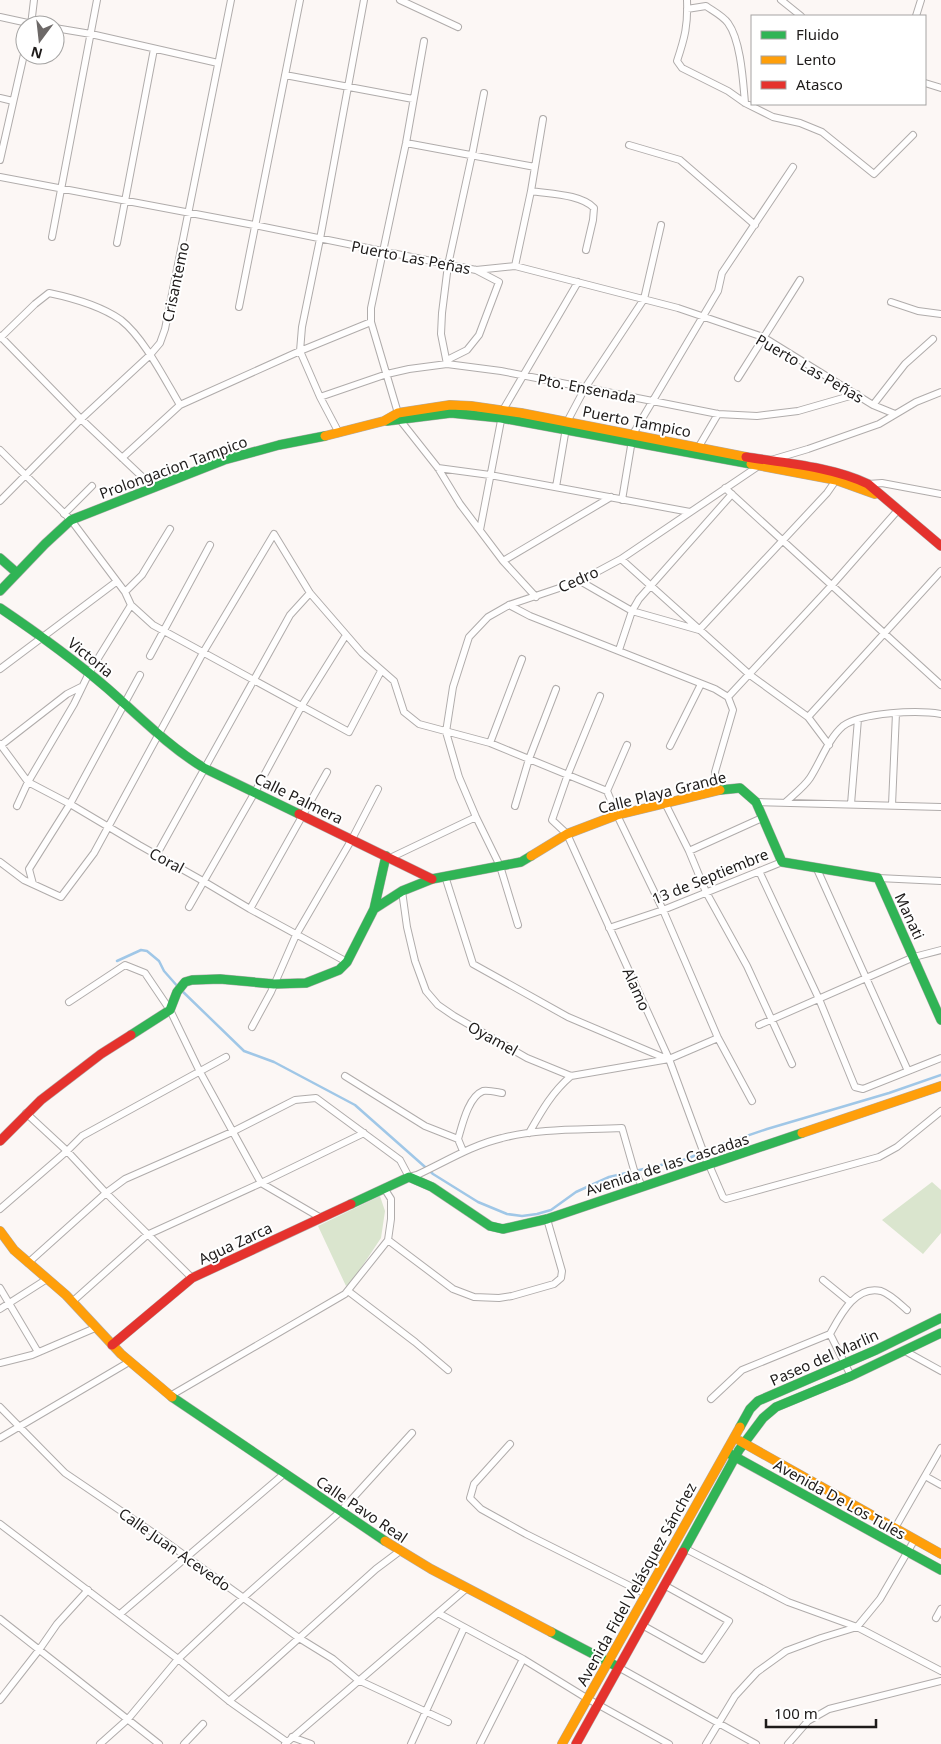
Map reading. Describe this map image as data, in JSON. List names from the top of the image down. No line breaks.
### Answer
{"streets":{"street":["Puerto Las Peñas","Crisantemo","Pto. Ensenada","Puerto Tampico","Prolongacion Tampico","Cedro","Victoria","Calle Playa Grande","Calle Palmera","Coral","13 de Septiembre","Manati","Alamo","Oyamel","Avenida de las Cascadas","Agua Zarca","Paseo del Marlin","Avenida De Los Tules","Calle Pavo Real","Calle Juan Acevedo","Avenida Fidel Velásquez Sánchez"]},"crossings":[["Puerto Las Peñas","Crisantemo"],["Puerto Las Peñas","Pto. Ensenada"],["Puerto Las Peñas","Cedro"],["Puerto Tampico","Prolongacion Tampico"],["Puerto Tampico","Cedro"],["Cedro","Calle Playa Grande"],["Victoria","Calle Palmera"],["Calle Playa Grande","Calle Palmera"],["Calle Playa Grande","Coral"],["Calle Playa Grande","Alamo"],["Calle Playa Grande","Oyamel"],["13 de Septiembre","Manati"],["13 de Septiembre","Alamo"],["Alamo","Avenida de las Cascadas"],["Avenida de las Cascadas","Agua Zarca"],["Agua Zarca","Calle Pavo Real"],["Paseo del Marlin","Avenida De Los Tules"],["Paseo del Marlin","Avenida Fidel Velásquez Sánchez"],["Avenida De Los Tules","Avenida Fidel Velásquez Sánchez"],["Calle Pavo Real","Avenida Fidel Velásquez Sánchez"]],"legend":["Fluido","Lento","Atasco"],"scale_bar":"100 m","north":"bottom"}
